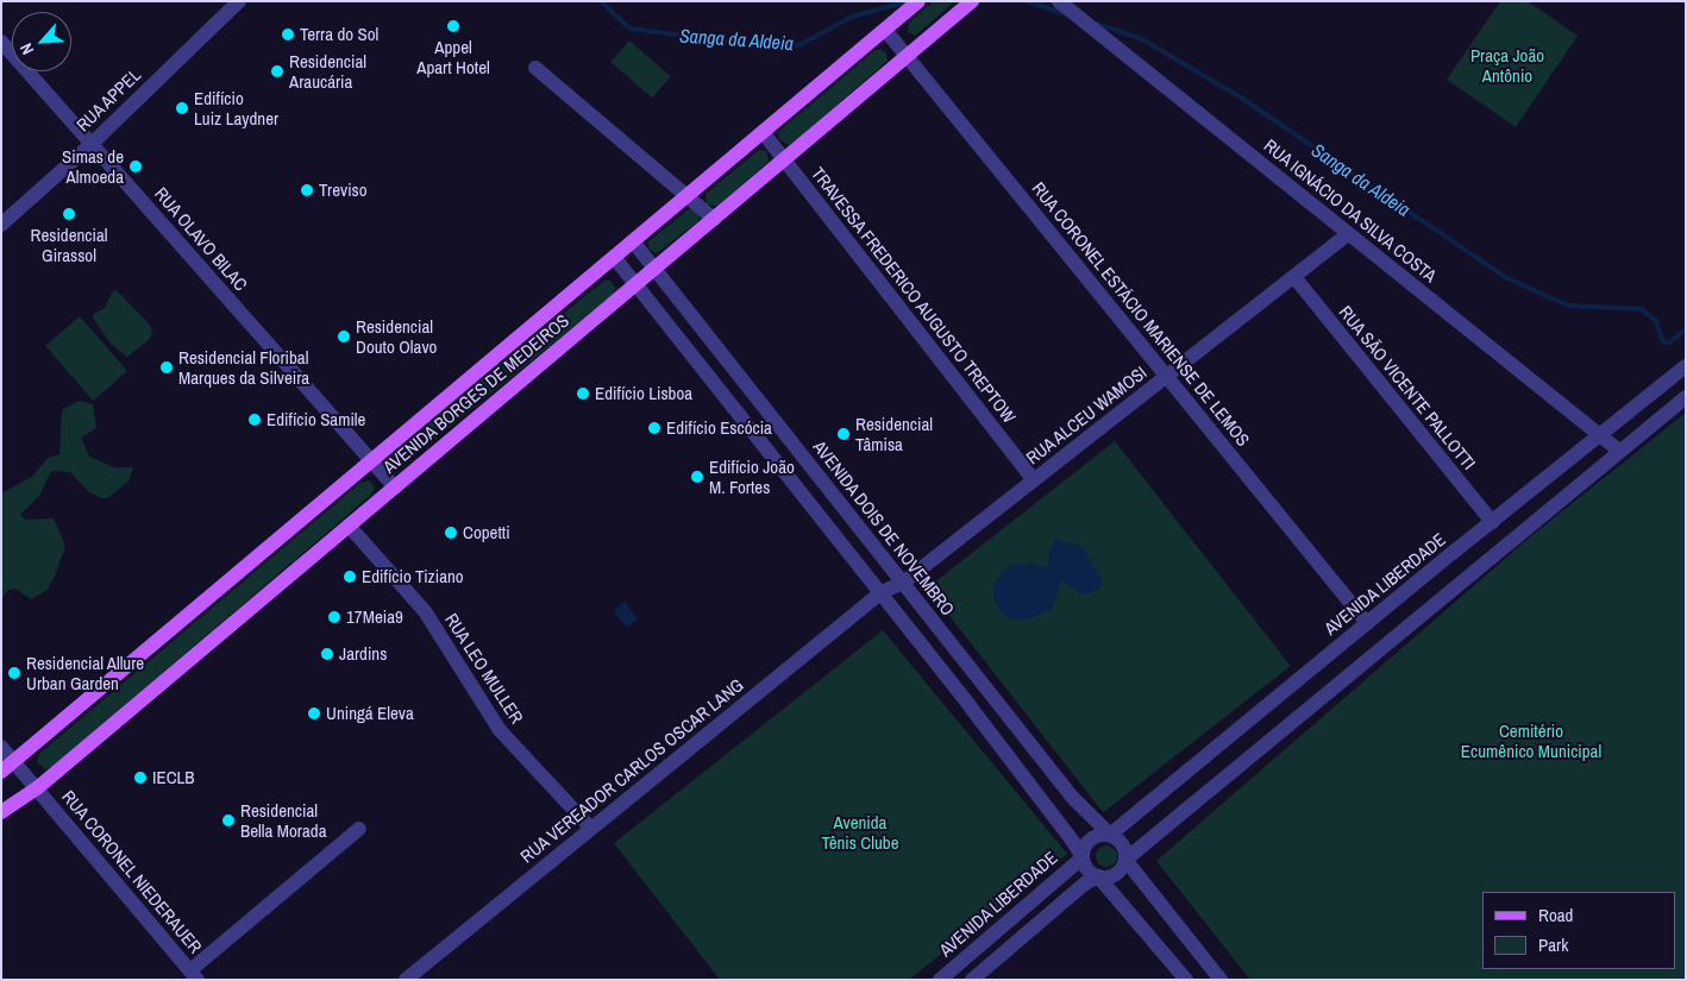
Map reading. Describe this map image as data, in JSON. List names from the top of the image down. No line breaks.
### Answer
{"streets":{"main road":["AVENIDA BORGES DE MEDEIROS"],"street":["RUA APPEL","RUA IGNÁCIO DA SILVA COSTA","RUA OLAVO BILAC","TRAVESSA FREDERICO AUGUSTO TREPTOW","RUA CORONEL ESTÁCIO MARIENSE DE LEMOS","RUA SÃO VICENTE PALLOTTI","RUA ALCEU WAMOSI","AVENIDA DOIS DE NOVEMBRO","AVENIDA LIBERDADE","RUA LEO MULLER","RUA VEREADOR CARLOS OSCAR LANG","RUA CORONEL NIEDERAUER"]},"crossings":[["RUA APPEL","RUA OLAVO BILAC"],["RUA IGNÁCIO DA SILVA COSTA","RUA ALCEU WAMOSI"],["RUA IGNÁCIO DA SILVA COSTA","AVENIDA LIBERDADE"],["RUA OLAVO BILAC","AVENIDA BORGES DE MEDEIROS"],["TRAVESSA FREDERICO AUGUSTO TREPTOW","AVENIDA BORGES DE MEDEIROS"],["TRAVESSA FREDERICO AUGUSTO TREPTOW","RUA ALCEU WAMOSI"],["RUA CORONEL ESTÁCIO MARIENSE DE LEMOS","AVENIDA BORGES DE MEDEIROS"],["RUA CORONEL ESTÁCIO MARIENSE DE LEMOS","RUA ALCEU WAMOSI"],["RUA CORONEL ESTÁCIO MARIENSE DE LEMOS","AVENIDA LIBERDADE"],["RUA SÃO VICENTE PALLOTTI","RUA ALCEU WAMOSI"],["RUA SÃO VICENTE PALLOTTI","AVENIDA LIBERDADE"],["AVENIDA BORGES DE MEDEIROS","AVENIDA DOIS DE NOVEMBRO"],["AVENIDA BORGES DE MEDEIROS","RUA LEO MULLER"],["AVENIDA BORGES DE MEDEIROS","RUA CORONEL NIEDERAUER"],["RUA ALCEU WAMOSI","AVENIDA DOIS DE NOVEMBRO"],["RUA ALCEU WAMOSI","RUA VEREADOR CARLOS OSCAR LANG"],["AVENIDA DOIS DE NOVEMBRO","AVENIDA LIBERDADE"],["RUA LEO MULLER","RUA VEREADOR CARLOS OSCAR LANG"]],"water":["Sanga da Aldeia"],"parks":["Praça João Antônio","Cemitério Ecumênico Municipal","Avenida Tênis Clube"],"places":["Appel Apart Hotel","Terra do Sol","Residencial Araucária","Edifício Luiz Laydner","Simas de Almoeda","Treviso","Residencial Girassol","Residencial Douto Olavo","Residencial Floribal Marques da Silveira","Edifício Lisboa","Edifício Samile","Edifício Escócia","Residencial Tâmisa","Edifício João M. Fortes","Copetti","Edifício Tiziano","17Meia9","Jardins","Residencial Allure Urban Garden","Uningá Eleva","IECLB","Residencial Bella Morada"],"legend":["Road","Park"],"north":"bottom left"}
